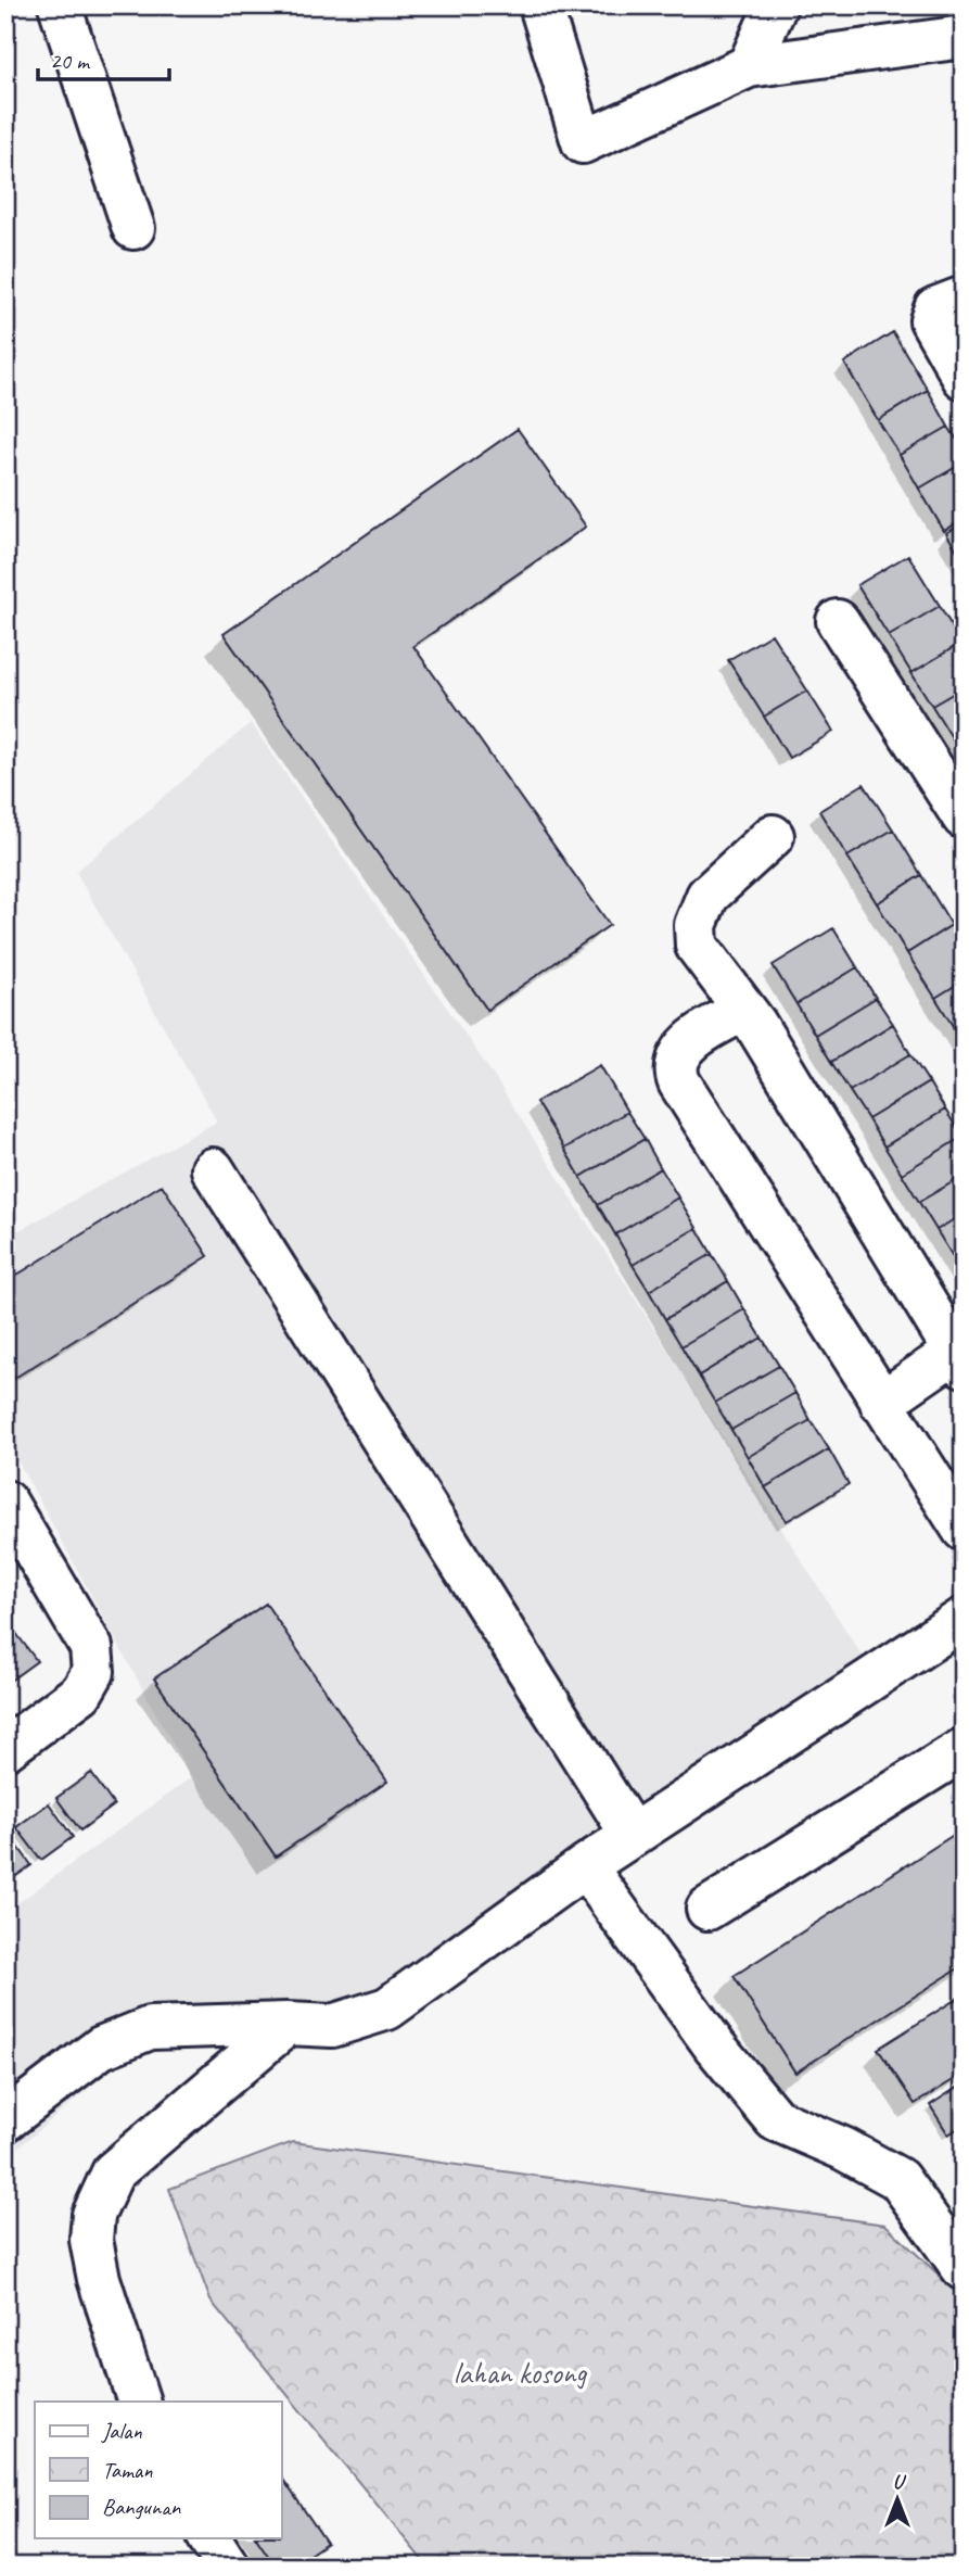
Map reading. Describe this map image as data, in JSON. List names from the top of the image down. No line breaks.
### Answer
{"parks":["lahan kosong"],"legend":["Jalan","Taman","Bangunan"],"scale_bar":"20 m","north":"top"}
